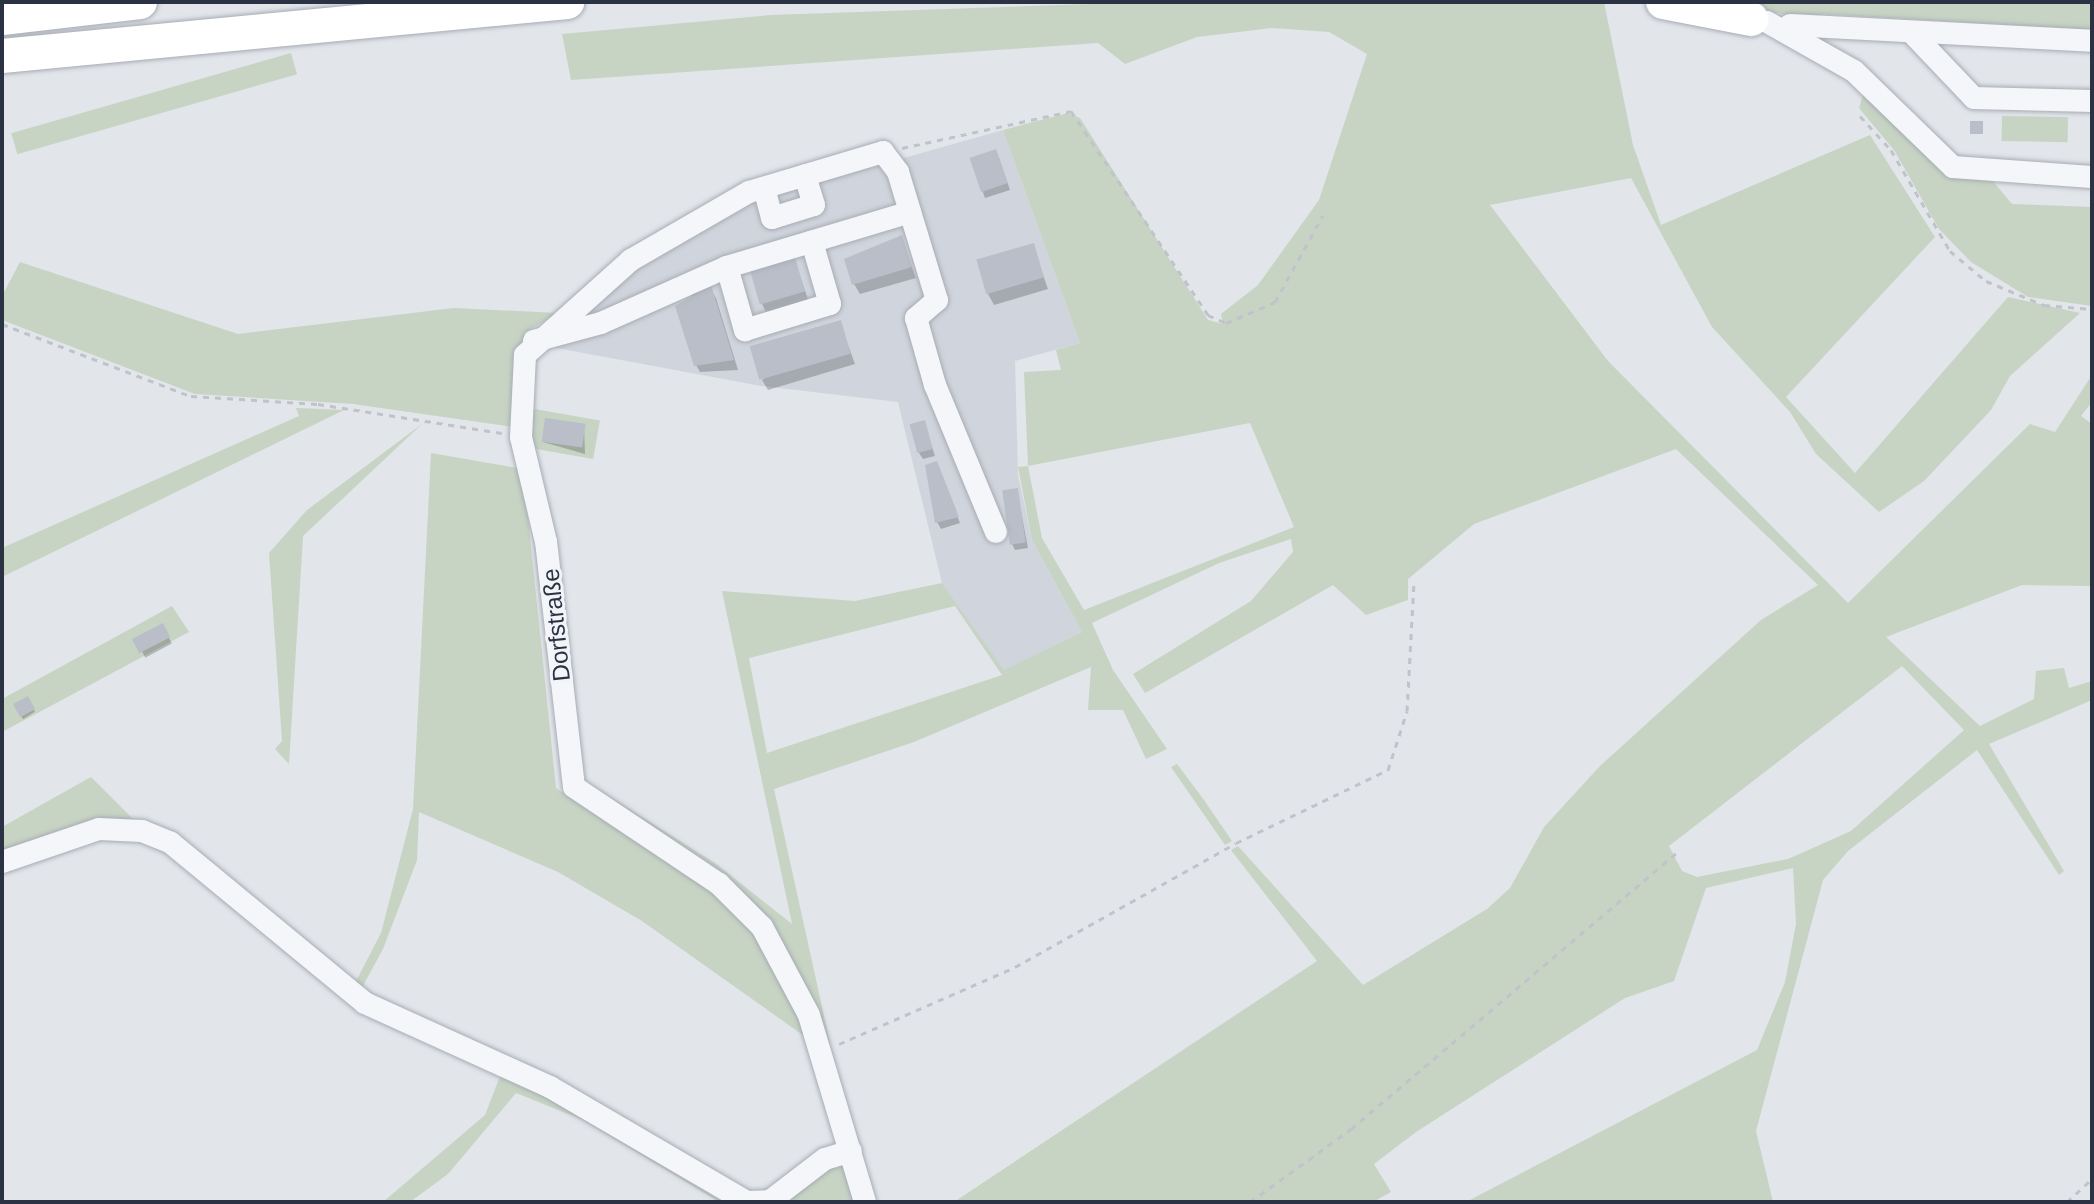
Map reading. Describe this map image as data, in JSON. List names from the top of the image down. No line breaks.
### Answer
{"streets":{"street":["Dorfstraße"]}}
